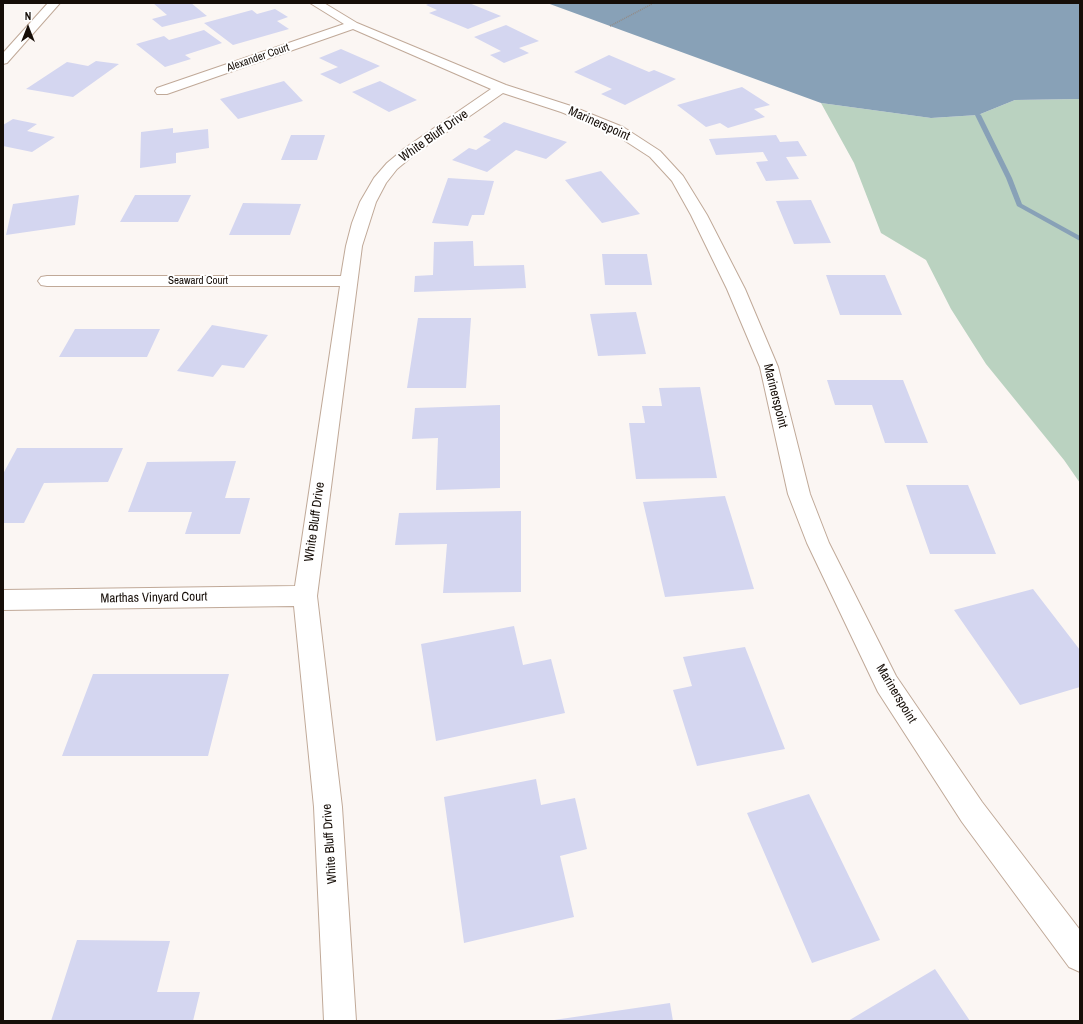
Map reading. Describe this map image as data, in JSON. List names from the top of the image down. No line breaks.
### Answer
{"streets":{"street":["Alexander Court","Marinerspoint","White Bluff Drive","Seaward Court","Marthas Vinyard Court"]},"crossings":[["Alexander Court","Marinerspoint"],["Marinerspoint","White Bluff Drive"],["White Bluff Drive","Seaward Court"],["White Bluff Drive","Marthas Vinyard Court"]],"north":"top"}
